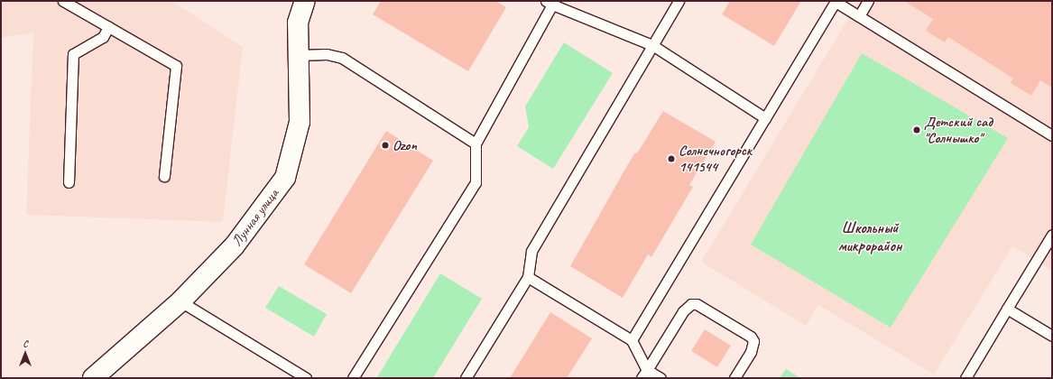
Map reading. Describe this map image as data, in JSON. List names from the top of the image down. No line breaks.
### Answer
{"streets":{"street":["Лунная улица"]},"districts":["Школьный микрорайон"],"places":["Детский сад \"Солнышко\"","Ozon","Солнечногорск 141544"],"north":"top"}
